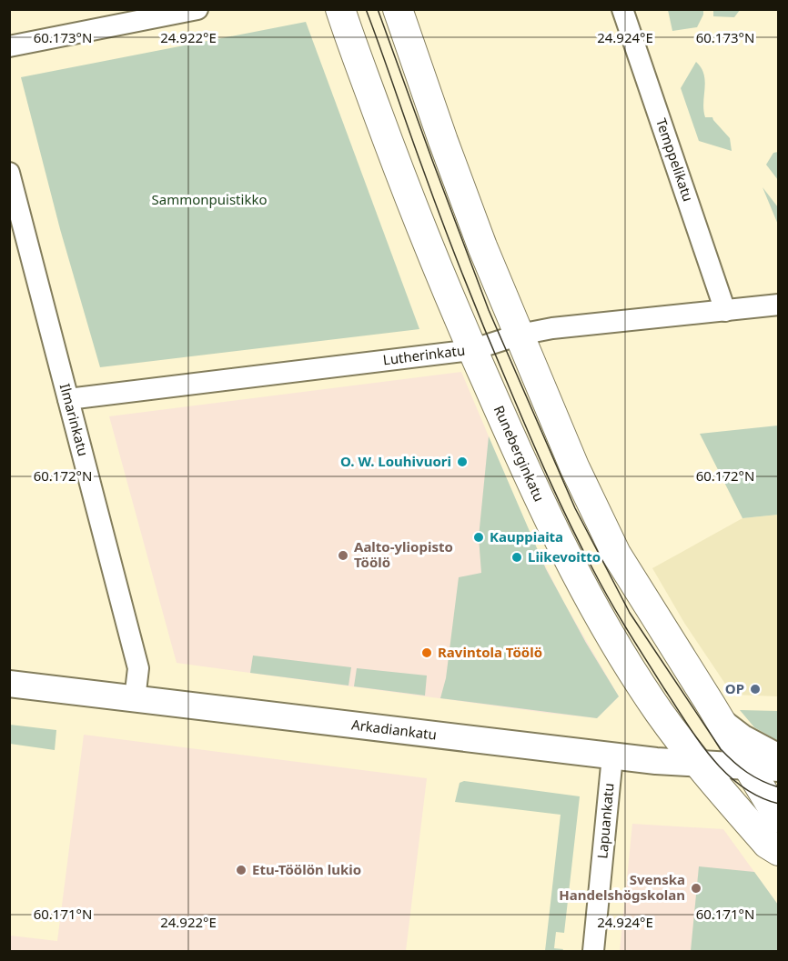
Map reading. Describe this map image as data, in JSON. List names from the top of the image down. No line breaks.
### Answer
{"streets":{"main road":["Runeberginkatu"],"street":["Temppelikatu","Lutherinkatu","Ilmarinkatu","Arkadiankatu","Lapuankatu"]},"crossings":[["Temppelikatu","Lutherinkatu"],["Lutherinkatu","Ilmarinkatu"],["Lutherinkatu","Runeberginkatu"],["Ilmarinkatu","Arkadiankatu"],["Runeberginkatu","Arkadiankatu"],["Arkadiankatu","Lapuankatu"]],"parks":["Sammonpuistikko"],"places":["O. W. Louhivuori","Kauppiaita","Aalto-yliopisto Töölö","Liikevoitto","Ravintola Töölö","OP","Etu-Töölön lukio","Svenska Handelshögskolan"],"coordinates":["60.173°N","24.922°E","24.924°E","60.172°N","60.171°N"]}
